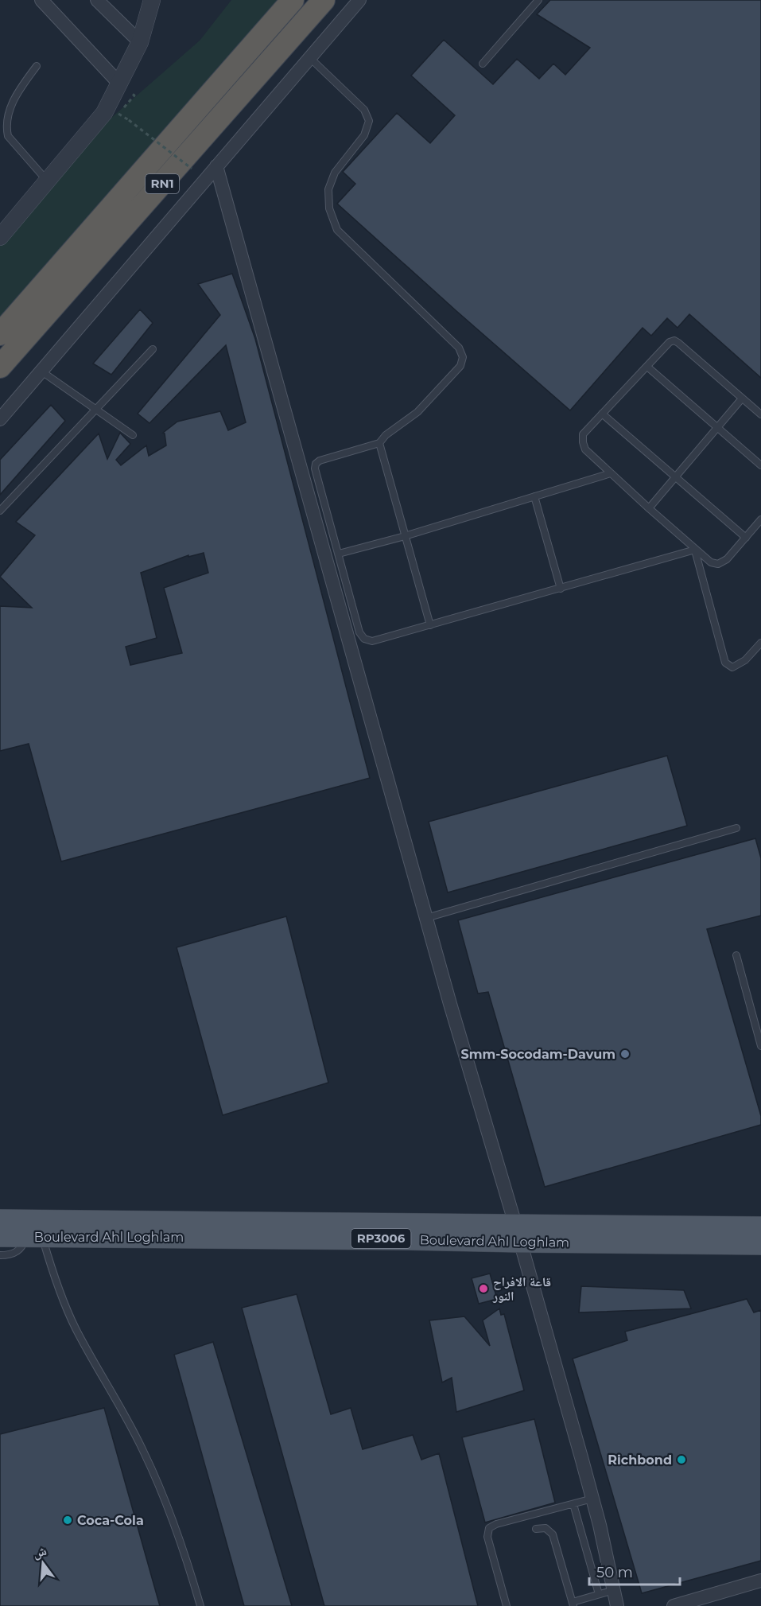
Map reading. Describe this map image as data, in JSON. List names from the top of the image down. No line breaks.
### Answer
{"streets":{"highway":["RN1"],"main road":["Boulevard Ahl Loghlam","RP3006"]},"places":["Smm-Socodam-Davum","قاعة الافراح النور","Richbond","Coca-Cola"],"scale_bar":"50 m","north":"top"}
